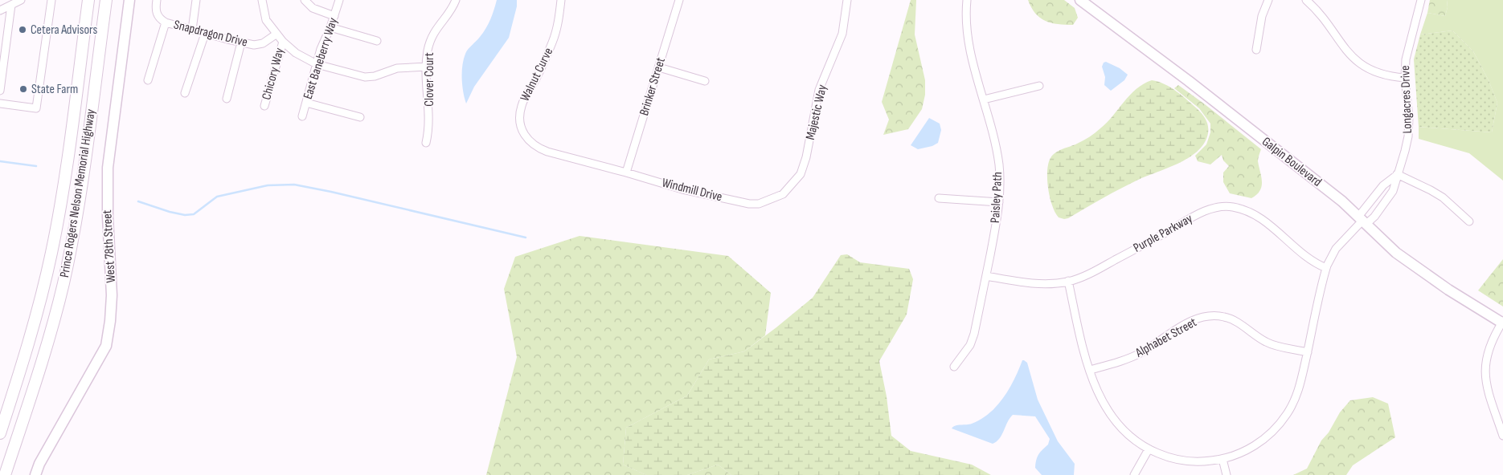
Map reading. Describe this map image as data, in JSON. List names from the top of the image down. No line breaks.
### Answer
{"streets":{"main road":["Prince Rogers Nelson Memorial Highway"],"street":["Snapdragon Drive","East Baneberry Way","Chicory Way","Walnut Curve","Clover Court","Brinker Street","Longacres Drive","Majestic Way","Galpin Boulevard","Windmill Drive","Paisley Path","Purple Parkway","West 78th Street","Alphabet Street"]},"crossings":[["Walnut Curve","Brinker Street"],["Walnut Curve","Windmill Drive"],["Brinker Street","Windmill Drive"],["Longacres Drive","Galpin Boulevard"],["Majestic Way","Windmill Drive"],["Paisley Path","Purple Parkway"]],"places":["Cetera Advisors","State Farm"]}
